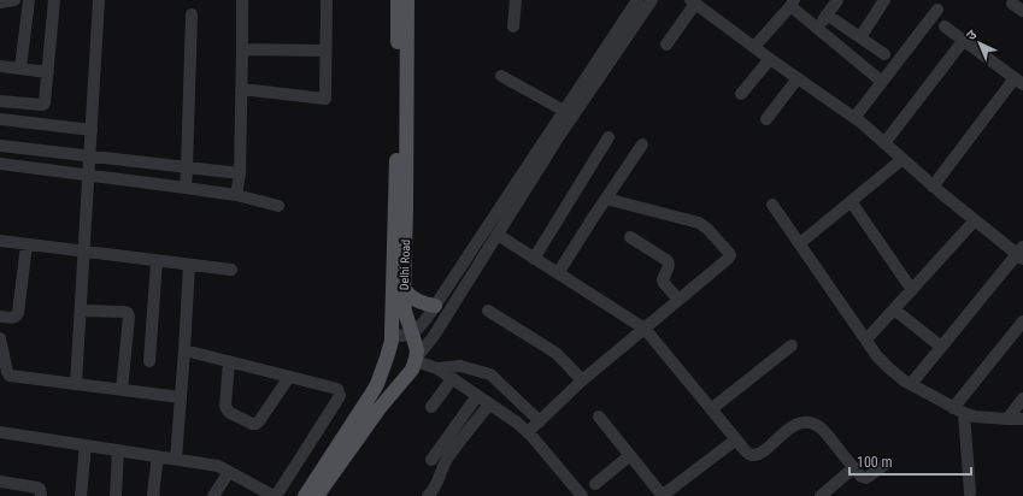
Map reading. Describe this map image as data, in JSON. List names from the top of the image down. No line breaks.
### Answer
{"streets":{"main road":["Delhi Road"]},"scale_bar":"100 m","north":"top left"}
